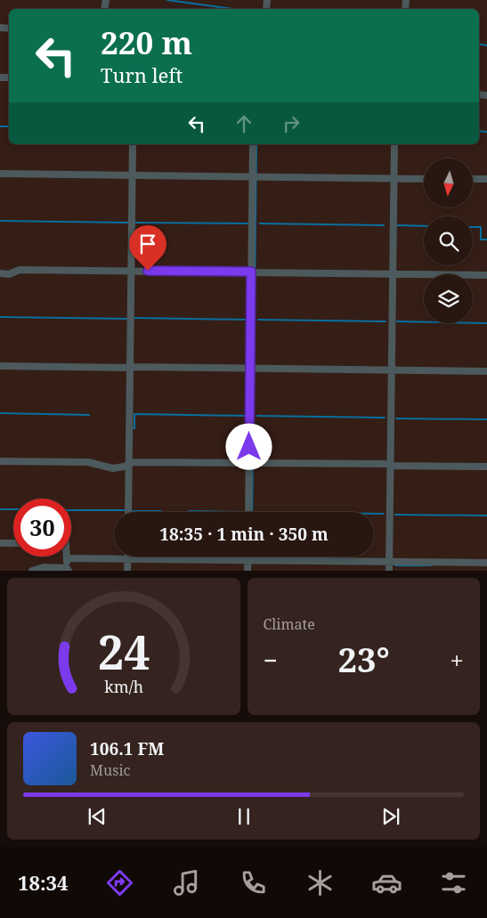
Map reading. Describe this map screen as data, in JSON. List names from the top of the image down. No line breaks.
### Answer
{"north":"bottom","page":{"turn":["220 m","Turn left"],"limit":"30","trip":"18:35 · 1 min · 350 m","tile":"Climate","heat":["−","23°","+"],"song":["106.1 FM","Music"],"tabs":"18:34","gauge":["24","km/h"]}}
